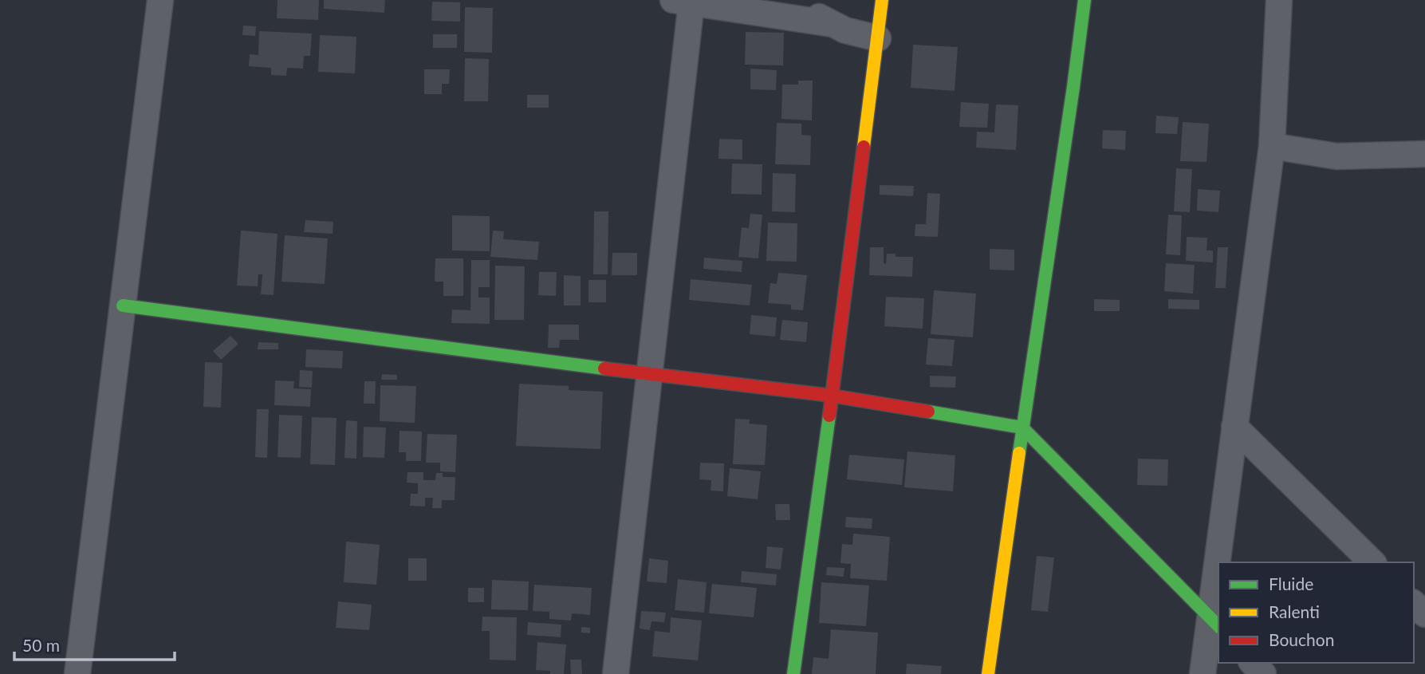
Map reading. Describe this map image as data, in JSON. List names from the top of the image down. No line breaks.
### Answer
{"legend":["Fluide","Ralenti","Bouchon"],"scale_bar":"50 m"}
